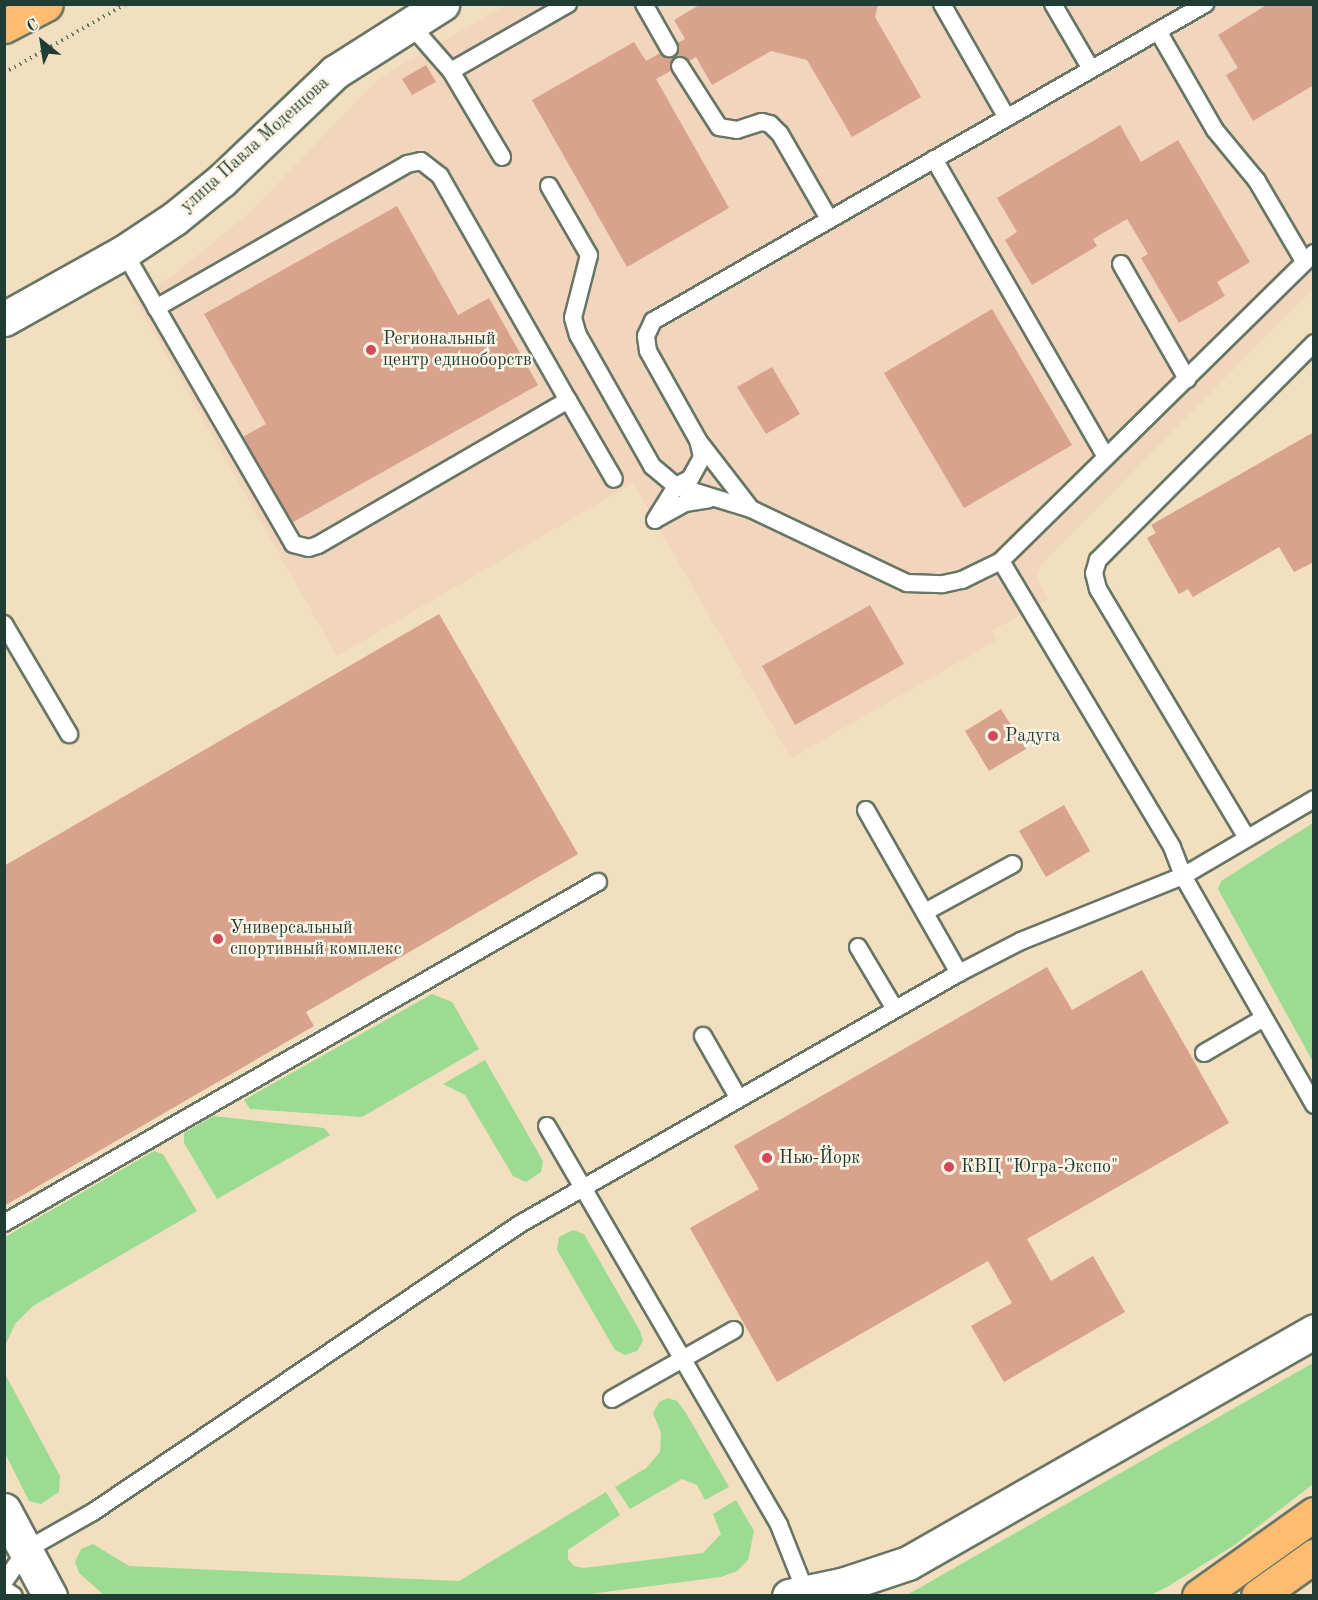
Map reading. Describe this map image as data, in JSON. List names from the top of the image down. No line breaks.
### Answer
{"streets":{"street":["улица Павла Моденцова"]},"places":["Региональный центр единоборств","Радуга","Универсальный спортивный комплекс","Нью-Йорк","КВЦ \"Югра-Экспо\""],"north":"top left"}
